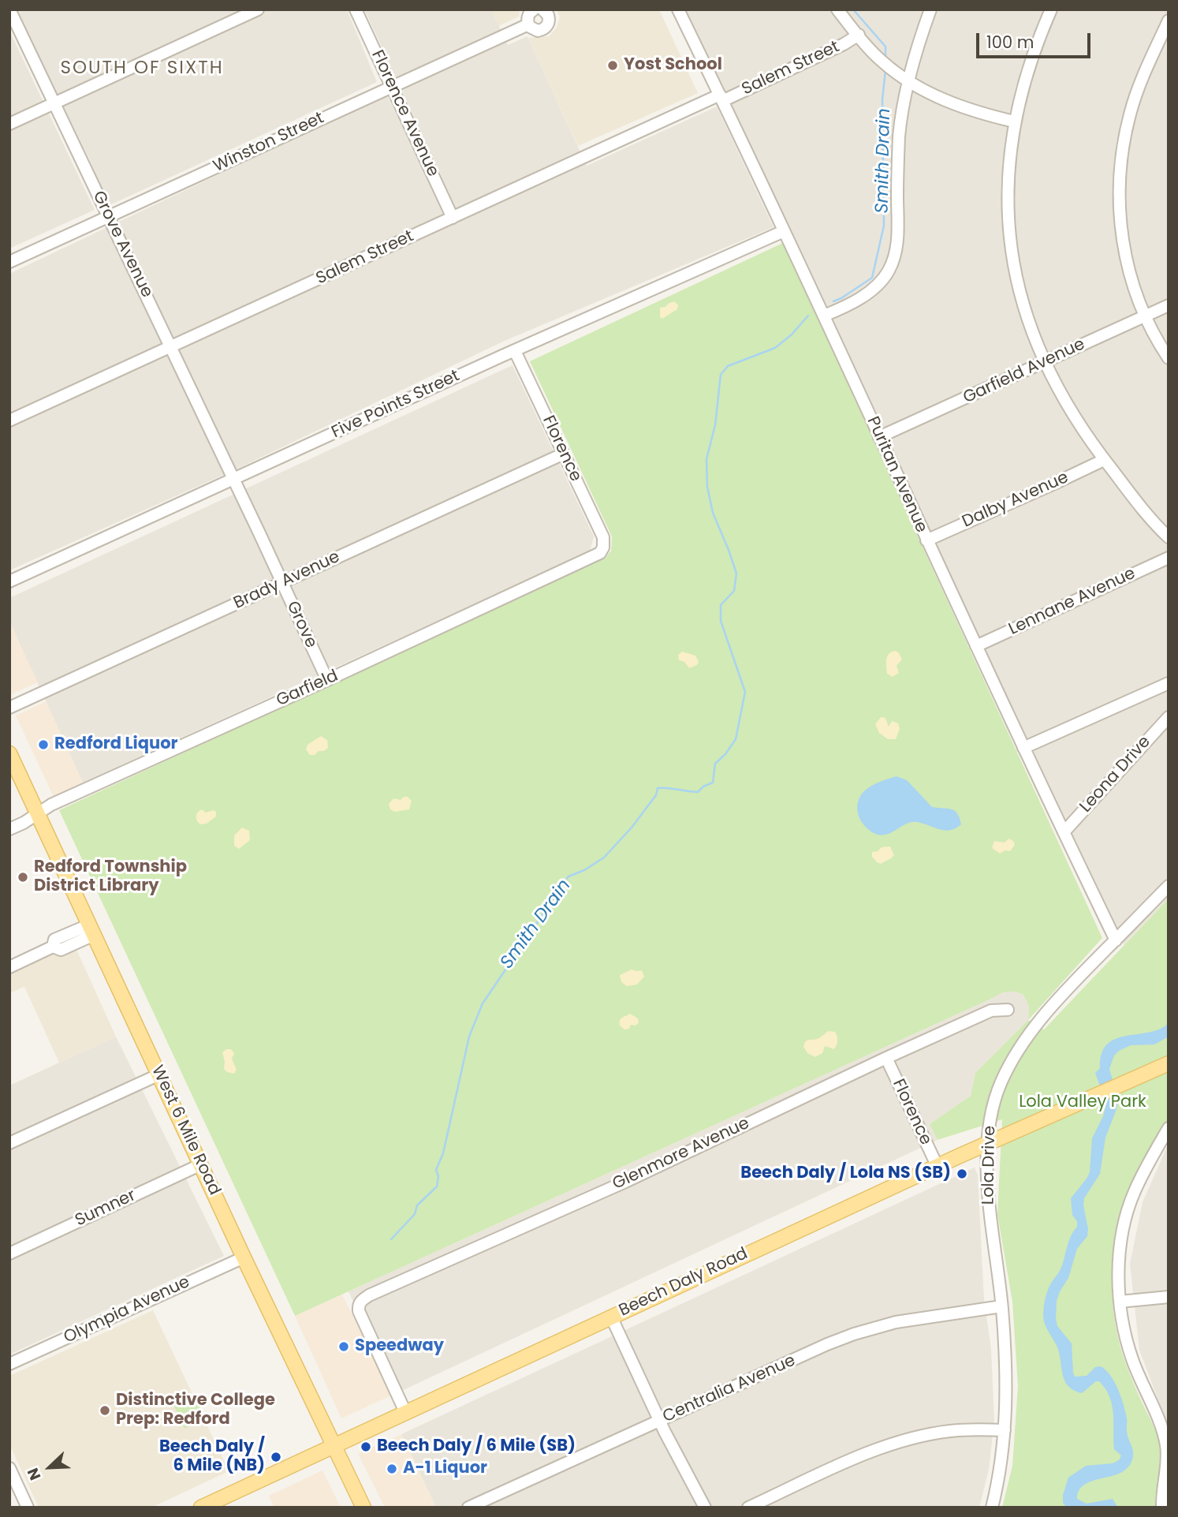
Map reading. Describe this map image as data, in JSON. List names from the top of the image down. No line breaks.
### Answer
{"streets":{"main road":["West 6 Mile Road","Beech Daly Road"],"street":["Salem Street","Florence Avenue","Winston Street","Grove Avenue","Garfield Avenue","Five Points Street","Florence","Puritan Avenue","Dalby Avenue","Brady Avenue","Lennane Avenue","Grove","Garfield","Leona Drive","Glenmore Avenue","Lola Drive","Sumner","Olympia Avenue","Centralia Avenue"]},"crossings":[["Salem Street","Florence Avenue"],["Salem Street","Grove Avenue"],["Salem Street","Puritan Avenue"],["Florence Avenue","Winston Street"],["Winston Street","Grove Avenue"],["Grove Avenue","Five Points Street"],["Grove Avenue","Grove"],["Garfield Avenue","Puritan Avenue"],["Five Points Street","Florence"],["Five Points Street","Puritan Avenue"],["Five Points Street","Grove"],["Florence","Brady Avenue"],["Florence","Garfield"],["Florence","Glenmore Avenue"],["Florence","Beech Daly Road"],["Puritan Avenue","Dalby Avenue"],["Puritan Avenue","Lennane Avenue"],["Puritan Avenue","Leona Drive"],["Puritan Avenue","Lola Drive"],["Brady Avenue","Grove"],["Grove","Garfield"],["Garfield","West 6 Mile Road"],["West 6 Mile Road","Sumner"],["West 6 Mile Road","Beech Daly Road"],["West 6 Mile Road","Olympia Avenue"],["Glenmore Avenue","Beech Daly Road"],["Lola Drive","Beech Daly Road"],["Lola Drive","Centralia Avenue"]],"districts":["SOUTH OF SIXTH"],"water":["Smith Drain"],"parks":["Lola Valley Park"],"places":["Yost School","Redford Liquor","Redford Township District Library","Beech Daly / Lola NS (SB)","Speedway","Distinctive College Prep: Redford","Beech Daly / 6 Mile (SB)","Beech Daly / 6 Mile (NB)","A-1 Liquor"],"scale_bar":"100 m","north":"bottom left"}
